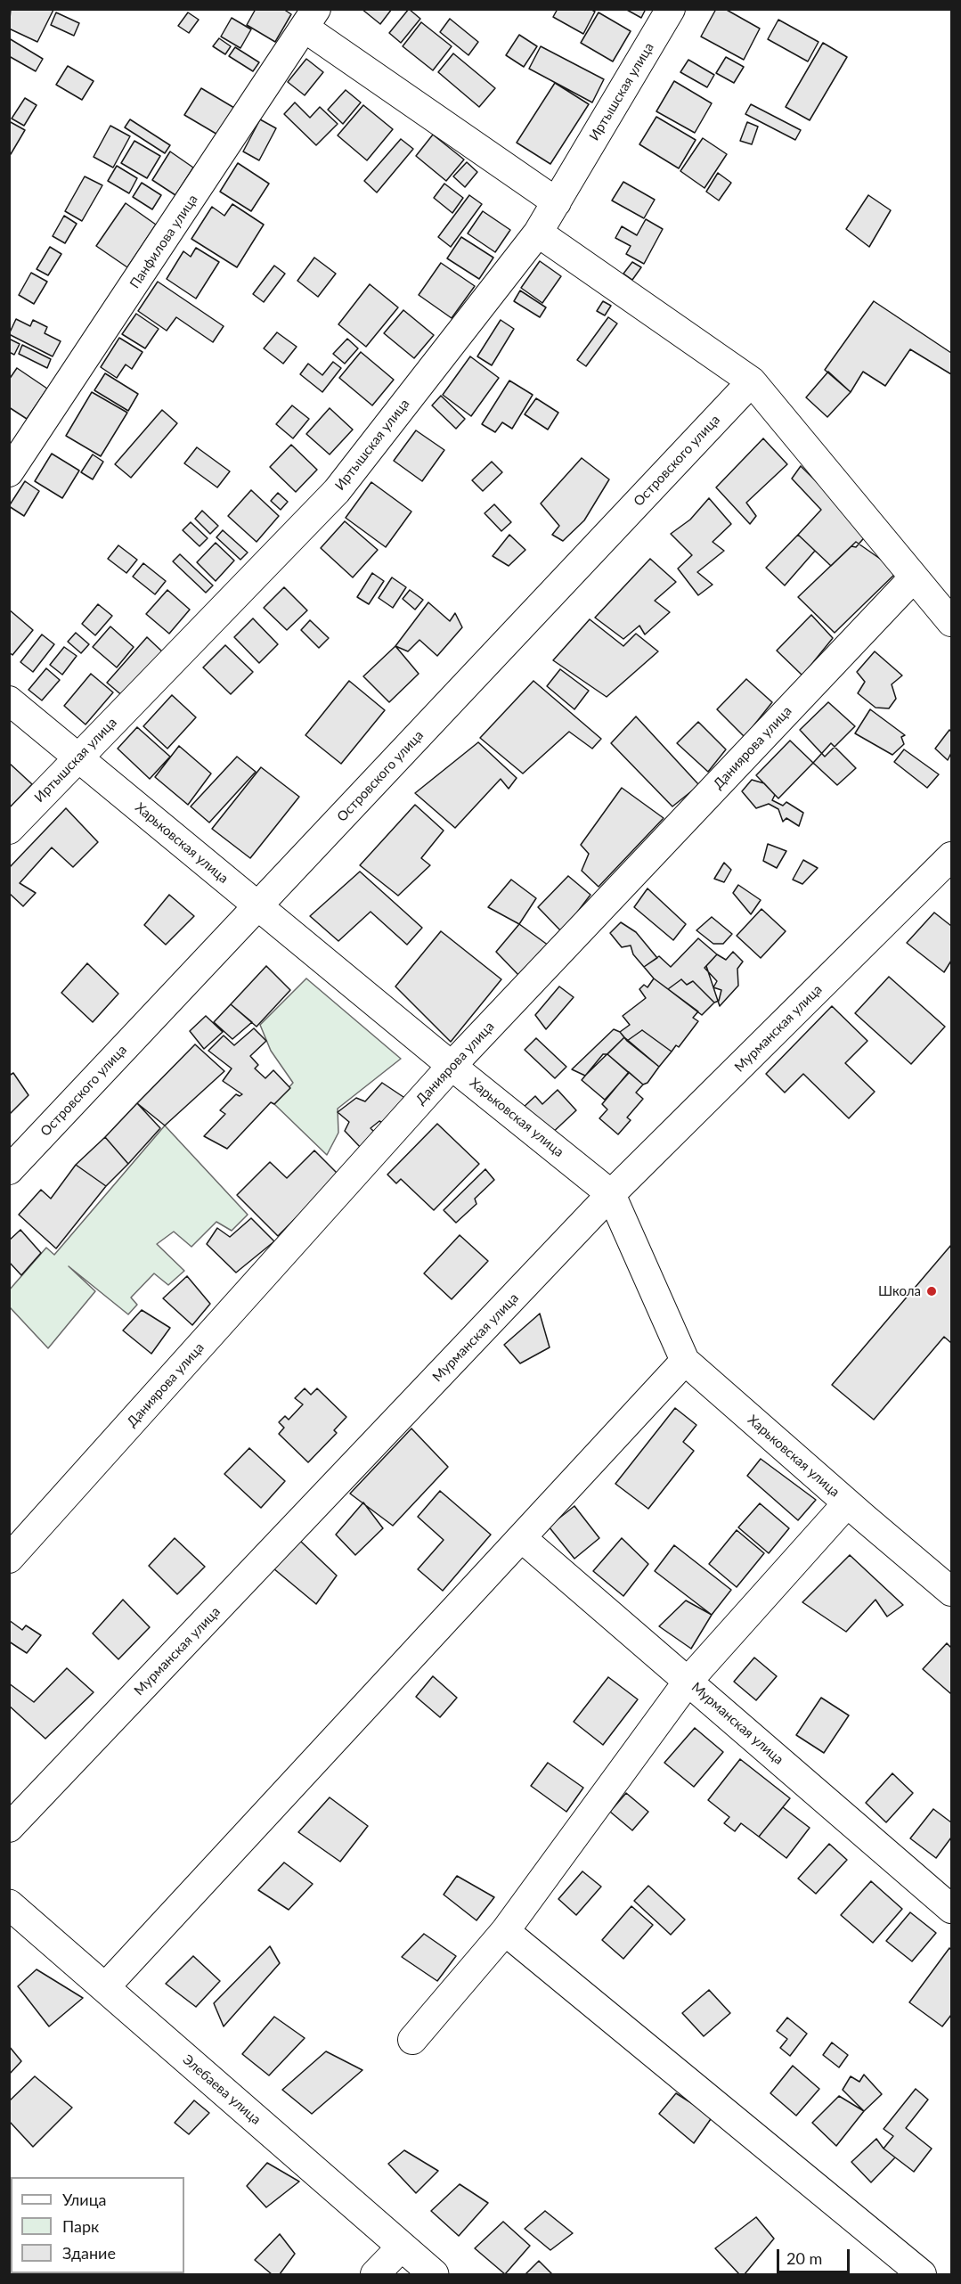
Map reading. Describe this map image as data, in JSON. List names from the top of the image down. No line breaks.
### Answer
{"streets":{"main road":["Элебаева улица"],"street":["Иртышская улица","Панфилова улица","Островского улица","Даниярова улица","Харьковская улица","Мурманская улица"]},"crossings":[["Иртышская улица","Харьковская улица"],["Островского улица","Харьковская улица"],["Даниярова улица","Харьковская улица"],["Харьковская улица","Мурманская улица"]],"places":["Школа"],"legend":["Улица","Парк","Здание"],"scale_bar":"20 m"}
